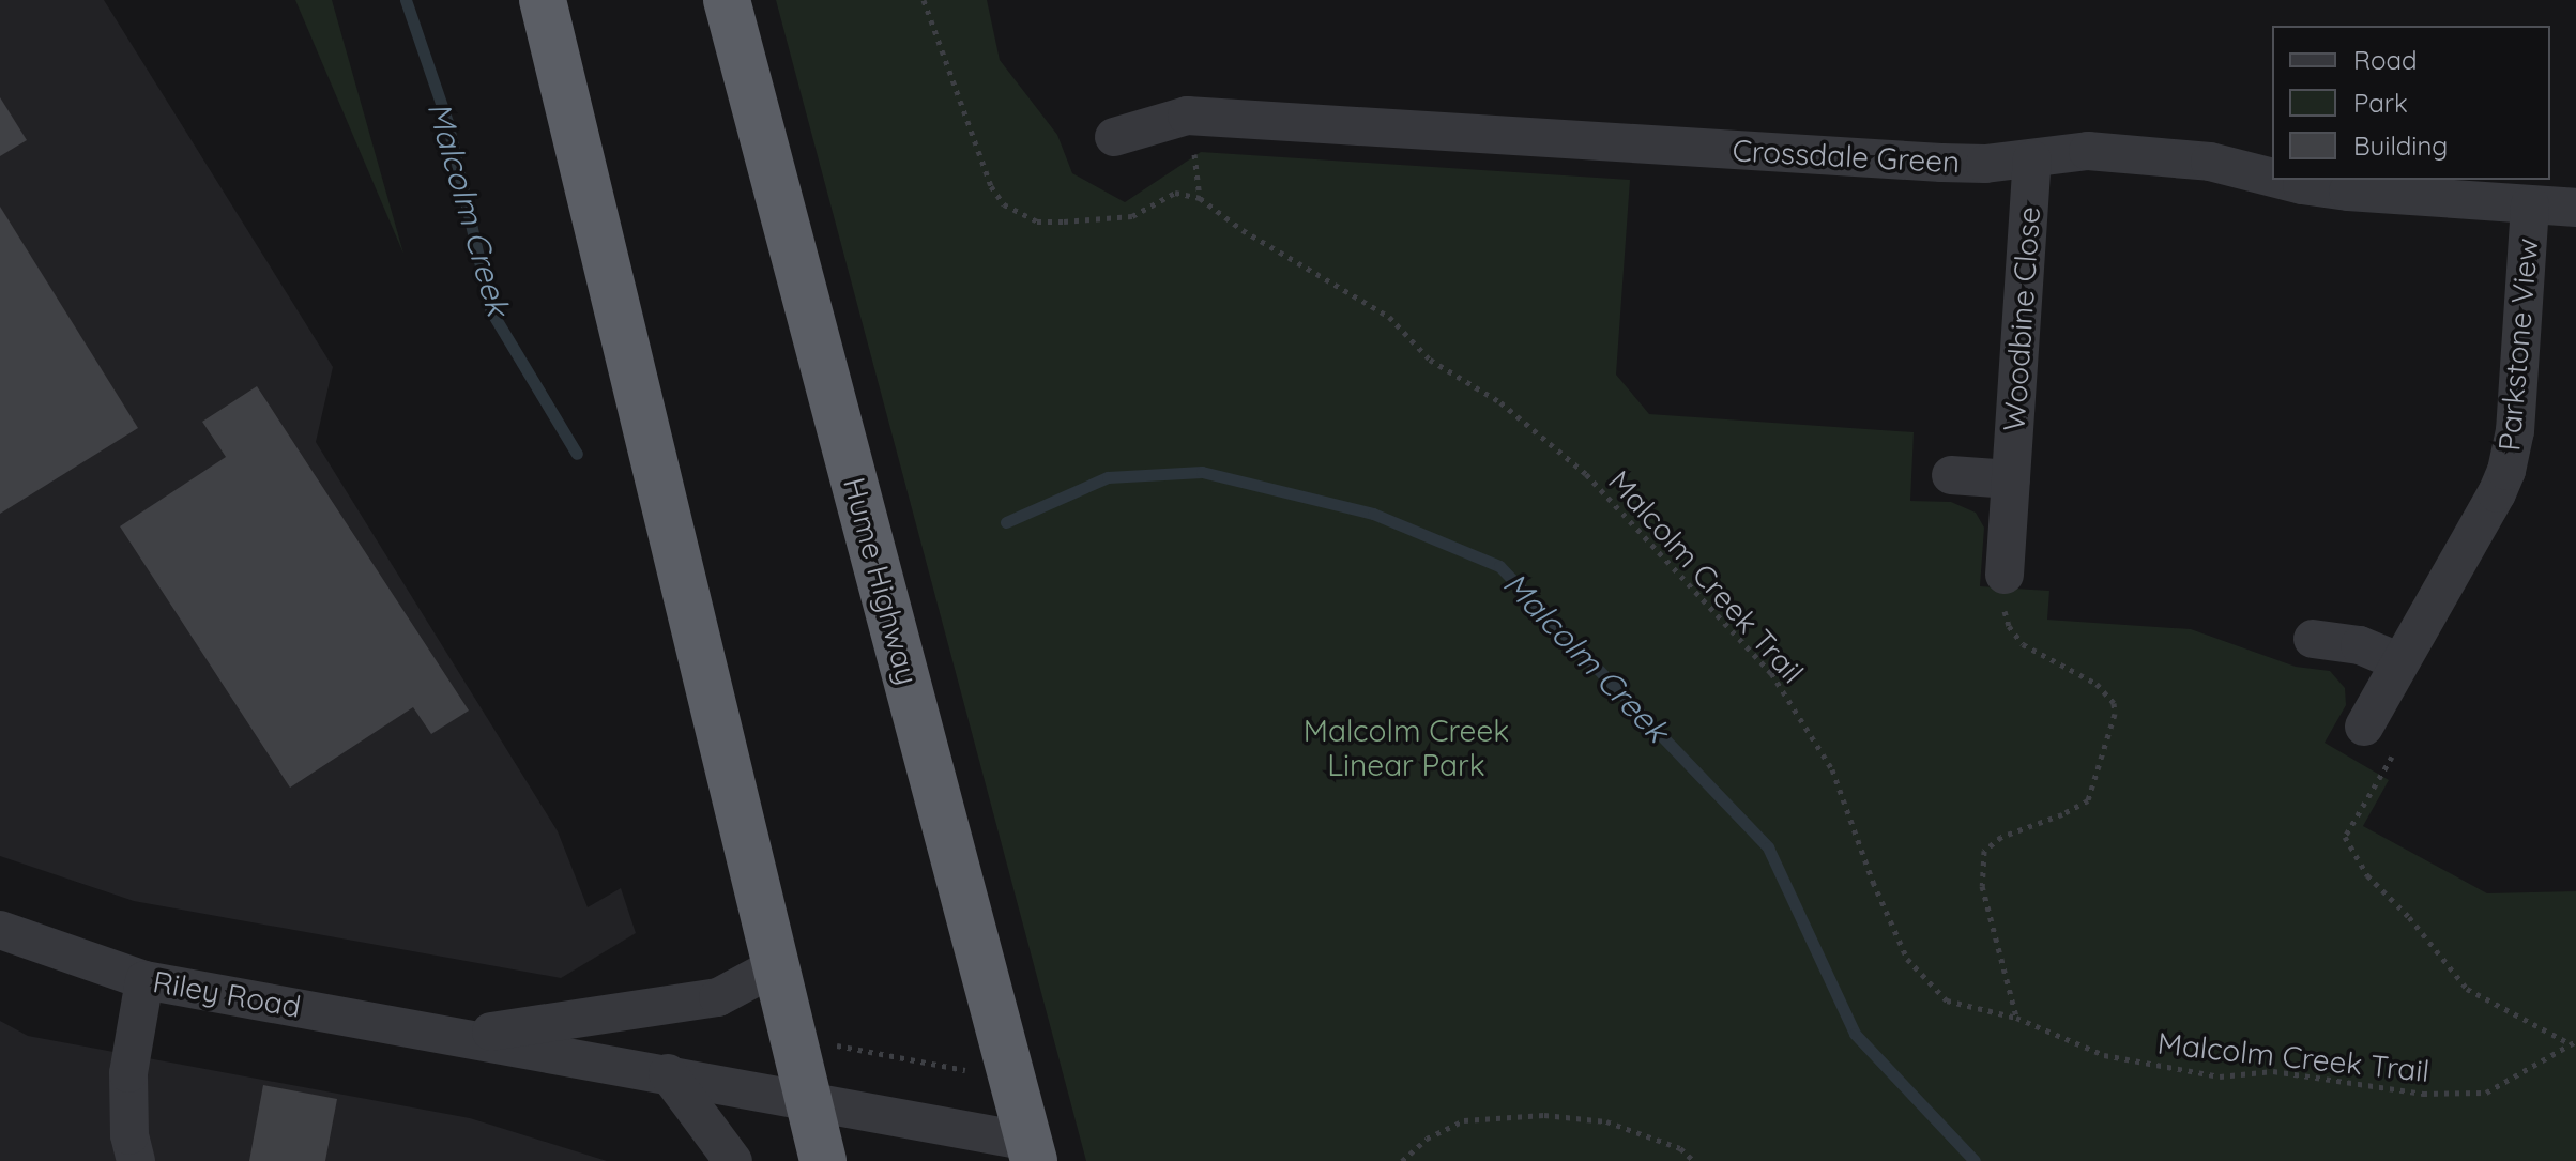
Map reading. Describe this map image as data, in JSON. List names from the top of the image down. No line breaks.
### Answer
{"streets":{"highway":["Hume Highway"],"street":["Crossdale Green","Woodbine Close","Parkstone View","Riley Road"],"path":["Malcolm Creek Trail"]},"crossings":[["Crossdale Green","Woodbine Close"],["Crossdale Green","Parkstone View"],["Hume Highway","Riley Road"]],"water":["Malcolm Creek"],"parks":["Malcolm Creek Linear Park"],"legend":["Road","Park","Building"]}
